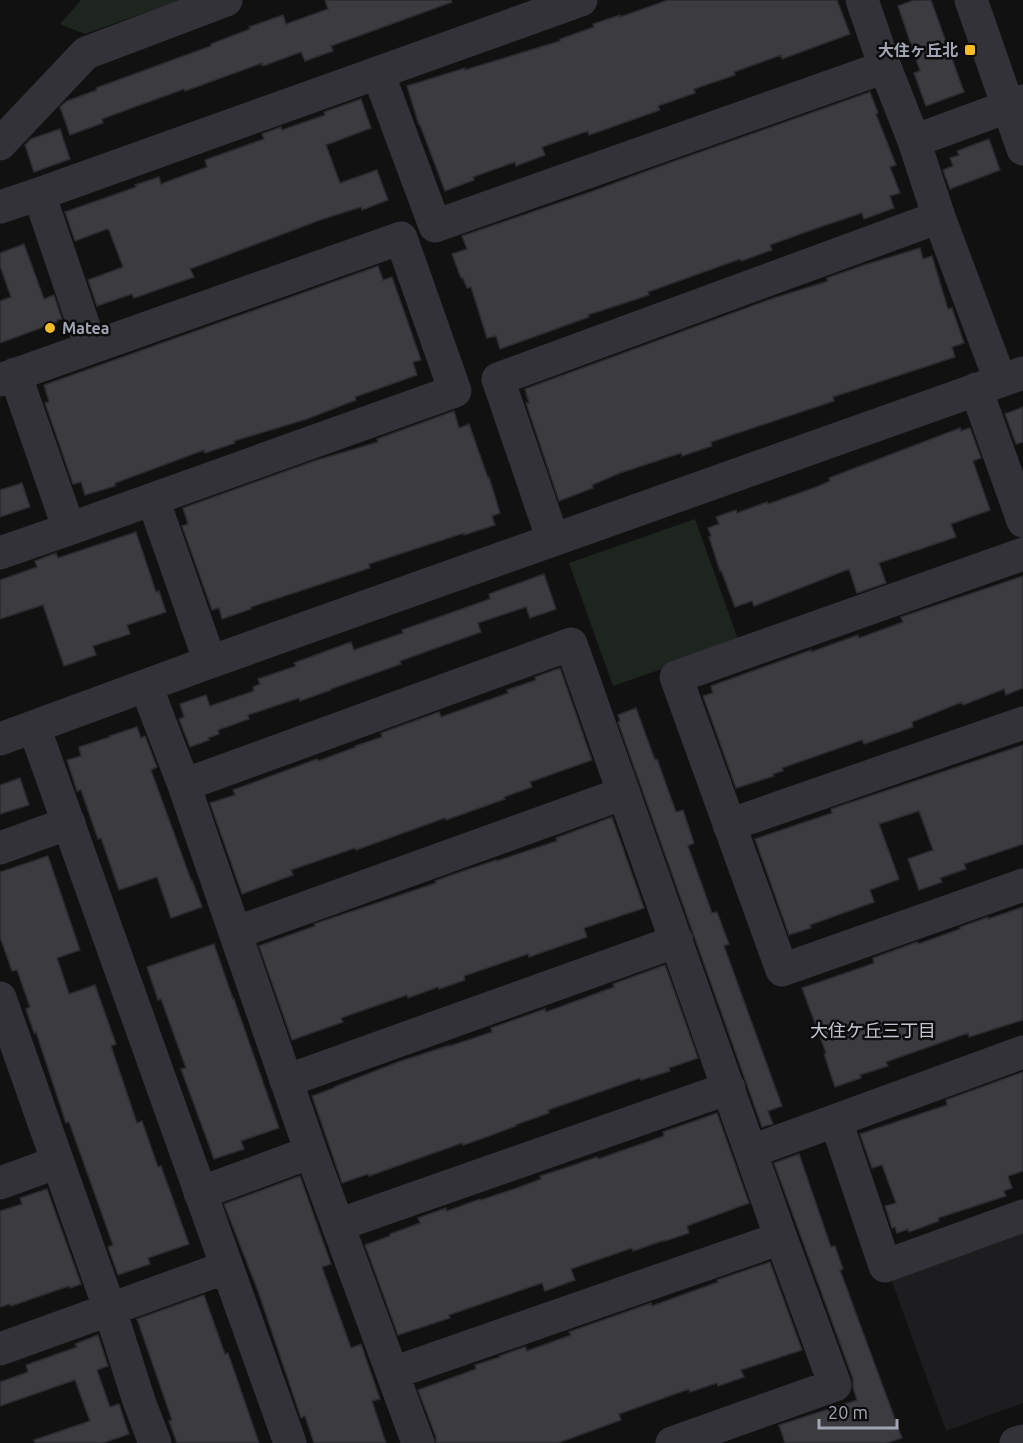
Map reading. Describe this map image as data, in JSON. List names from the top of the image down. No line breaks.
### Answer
{"districts":["大住ケ丘三丁目"],"places":{"transit":["大住ヶ丘北"],"other":["Matea"]},"scale_bar":"20 m"}
